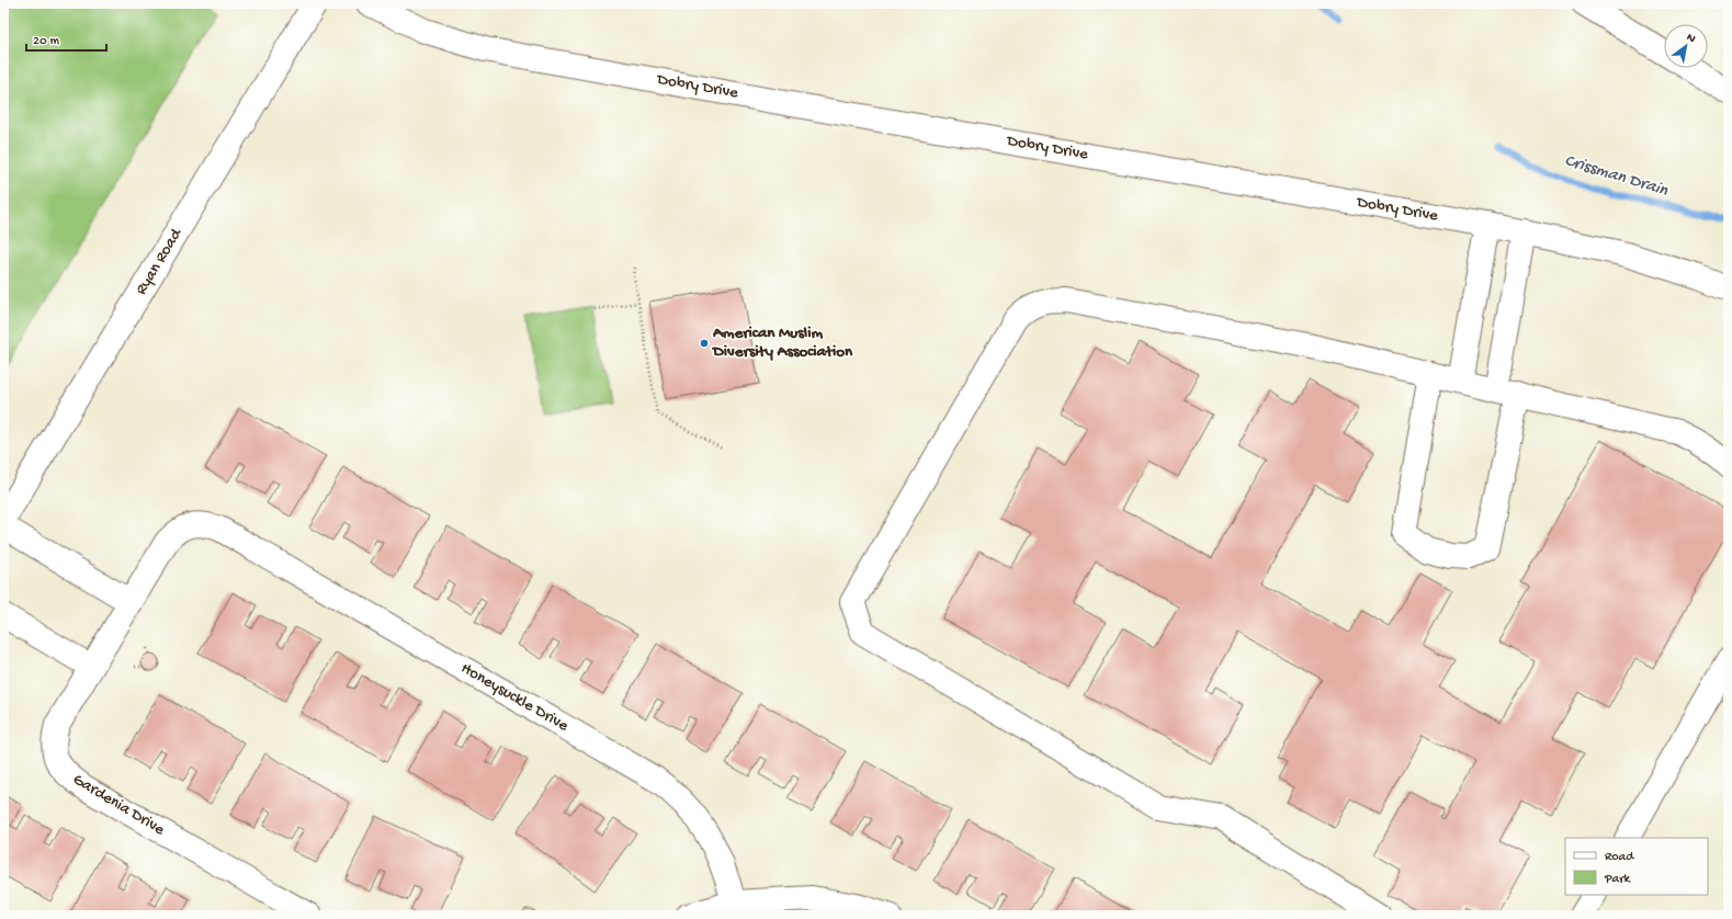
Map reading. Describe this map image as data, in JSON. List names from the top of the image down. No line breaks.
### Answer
{"streets":{"main road":["Dobry Drive","Ryan Road","Honeysuckle Drive","Gardenia Drive"]},"crossings":[["Honeysuckle Drive","Gardenia Drive"]],"water":["Crissman Drain"],"places":["American Muslim Diversity Association"],"legend":["Road","Park"],"scale_bar":"20 m","north":"top right"}
